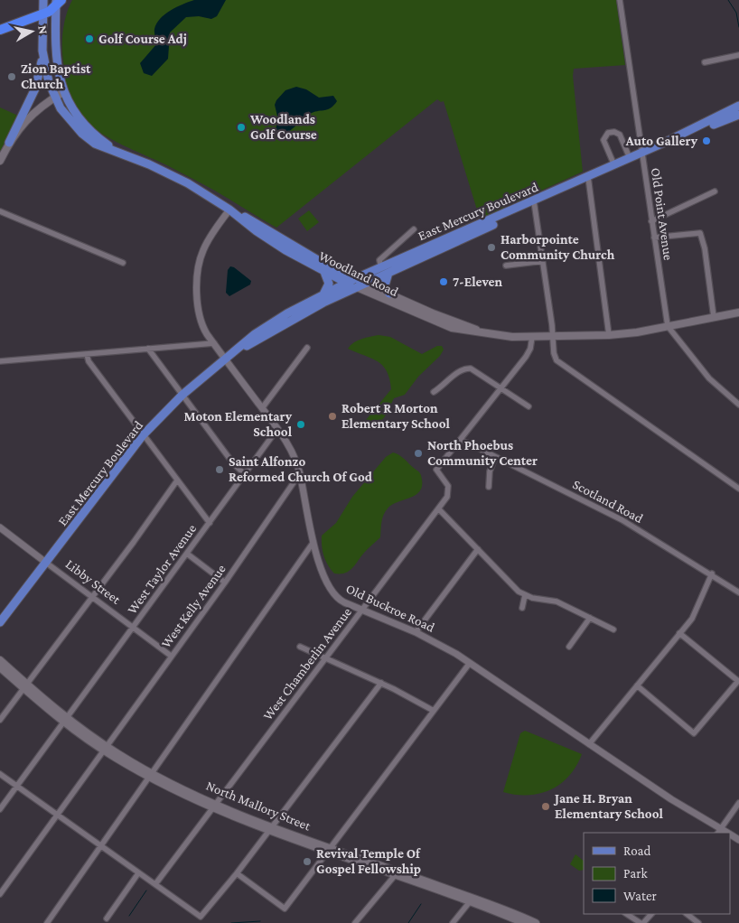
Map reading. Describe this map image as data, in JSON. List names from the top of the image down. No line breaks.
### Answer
{"streets":{"main road":["East Mercury Boulevard","Woodland Road","North Mallory Street"],"street":["Old Point Avenue","Scotland Road","West Taylor Avenue","Libby Street","West Kelly Avenue","Old Buckroe Road","West Chamberlin Avenue"]},"crossings":[["East Mercury Boulevard","Old Point Avenue"],["East Mercury Boulevard","Woodland Road"],["East Mercury Boulevard","Libby Street"],["East Mercury Boulevard","Old Buckroe Road"],["Old Point Avenue","Woodland Road"],["Woodland Road","Old Buckroe Road"],["Woodland Road","West Chamberlin Avenue"],["Scotland Road","West Chamberlin Avenue"],["West Taylor Avenue","Libby Street"],["West Taylor Avenue","Old Buckroe Road"],["West Taylor Avenue","North Mallory Street"],["Libby Street","West Kelly Avenue"],["West Kelly Avenue","Old Buckroe Road"],["West Kelly Avenue","North Mallory Street"],["Old Buckroe Road","West Chamberlin Avenue"],["West Chamberlin Avenue","North Mallory Street"]],"places":["Golf Course Adj","Zion Baptist Church","Woodlands Golf Course","Auto Gallery","Harborpointe Community Church","7-Eleven","Robert R Morton Elementary School","Moton Elementary School","North Phoebus Community Center","Saint Alfonzo Reformed Church Of God","Jane H. Bryan Elementary School","Revival Temple Of Gospel Fellowship"],"legend":["Road","Park","Water"],"north":"right"}
